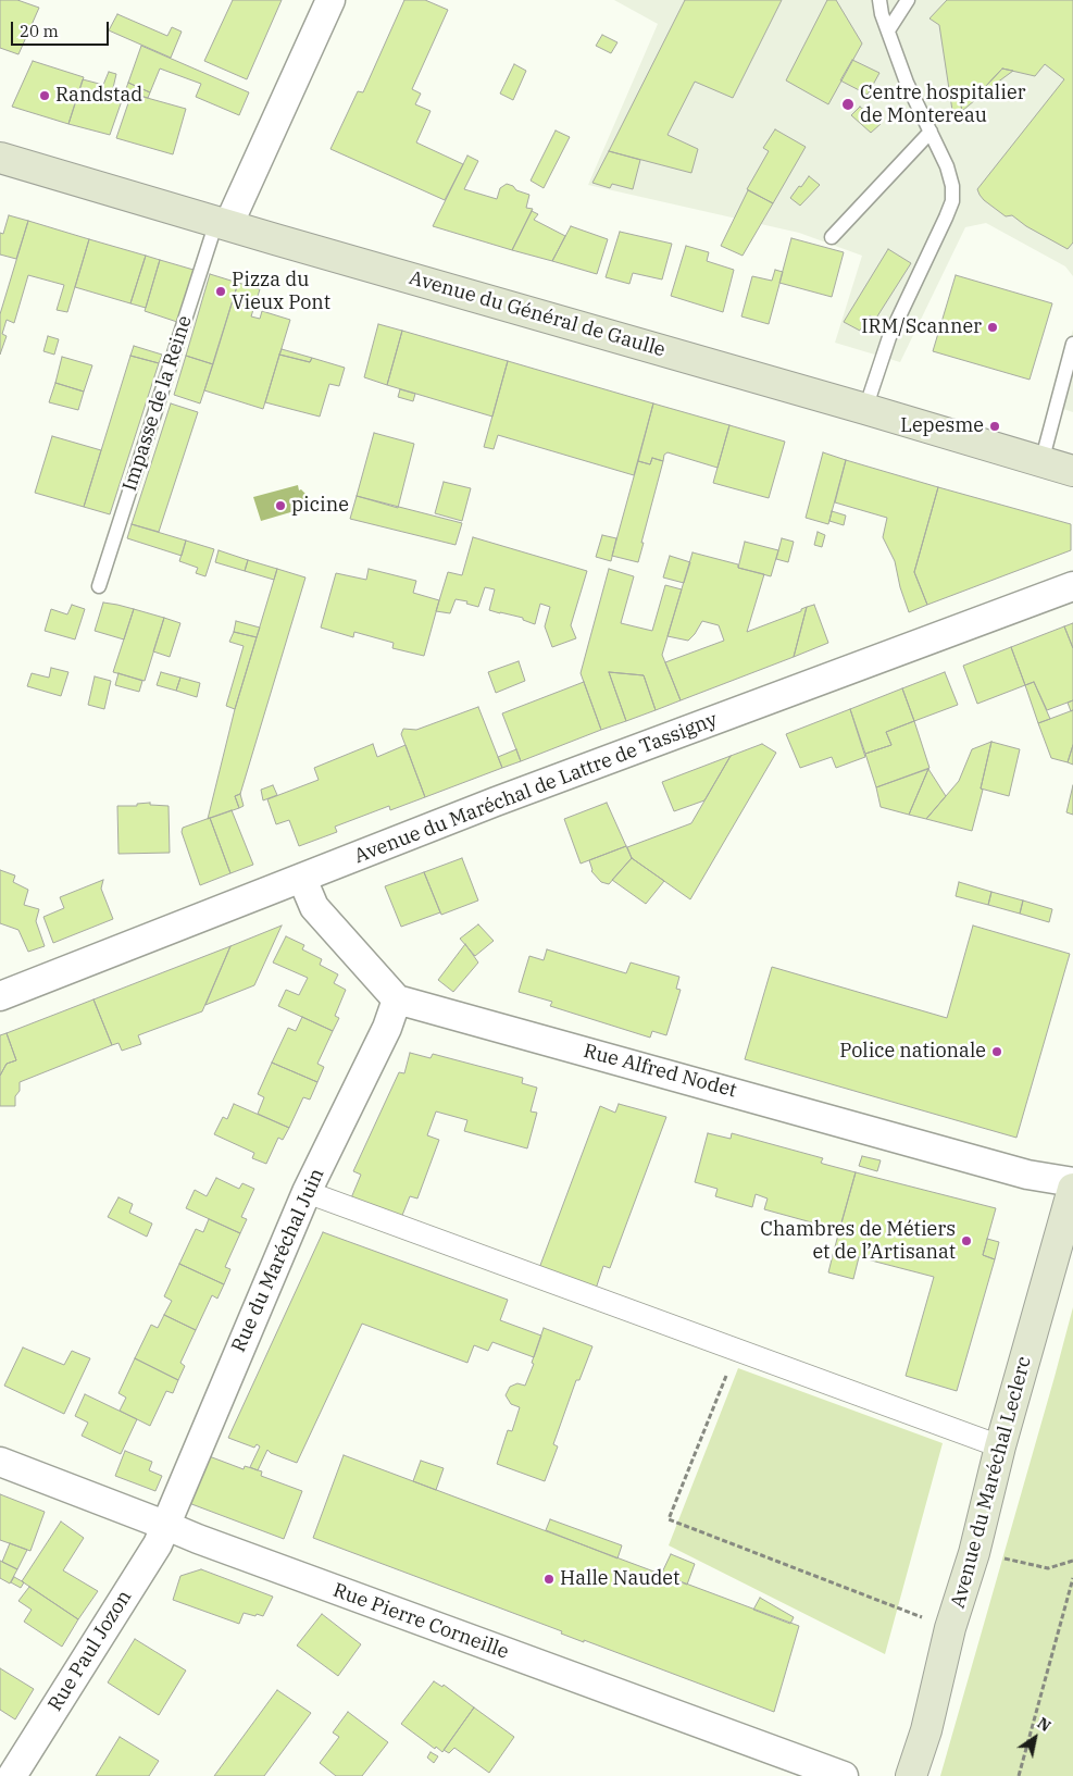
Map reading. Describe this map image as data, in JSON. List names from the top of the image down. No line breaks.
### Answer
{"streets":{"main road":["Avenue du Général de Gaulle","Avenue du Maréchal Leclerc"],"street":["Avenue du Maréchal de Lattre de Tassigny","Rue Alfred Nodet","Rue du Maréchal Juin","Rue Pierre Corneille","Rue Paul Jozon"],"lane":["Impasse de la Reine"]},"crossings":[["Avenue du Général de Gaulle","Impasse de la Reine"],["Rue Alfred Nodet","Rue du Maréchal Juin"],["Rue du Maréchal Juin","Rue Pierre Corneille"],["Rue du Maréchal Juin","Rue Paul Jozon"],["Rue Pierre Corneille","Rue Paul Jozon"]],"places":["Randstad","Centre hospitalier de Montereau","Pizza du Vieux Pont","IRM/Scanner","Lepesme","picine","Police nationale","Chambres de Métiers et de l’Artisanat","Halle Naudet"],"scale_bar":"20 m","north":"top right"}
